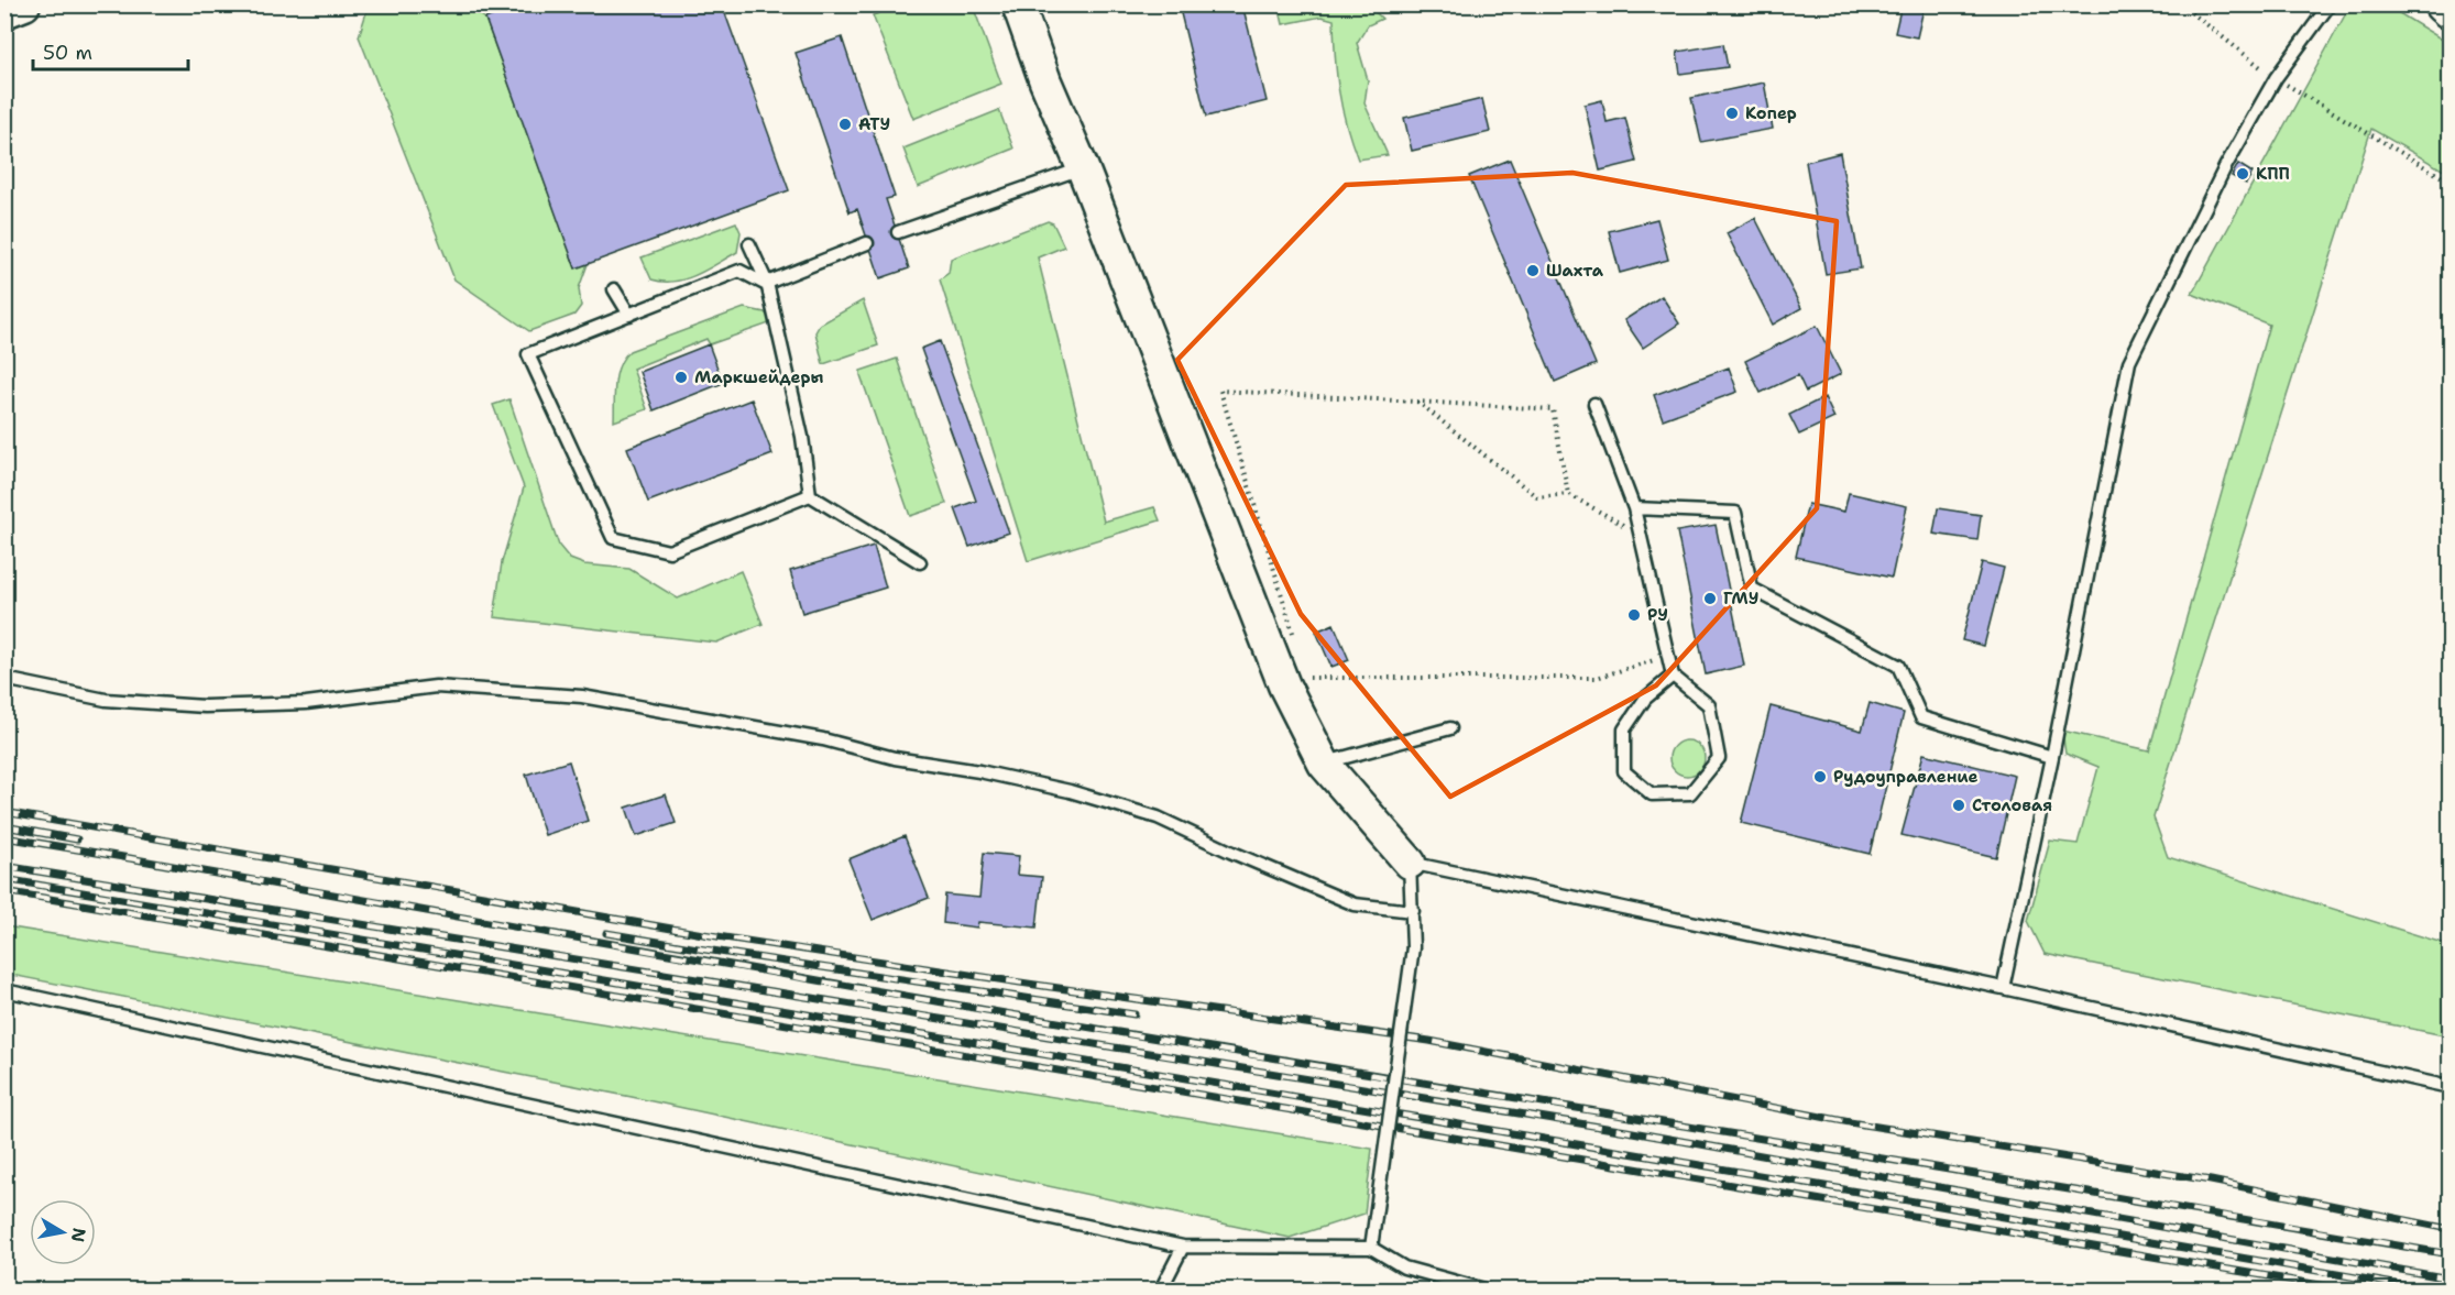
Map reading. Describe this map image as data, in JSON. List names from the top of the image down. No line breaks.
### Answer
{"places":["Копер","АТУ","КПП","Шахта","Маркшейдеры","ГМУ","РУ","Рудоуправление","Столовая"],"scale_bar":"50 m","north":"right"}
